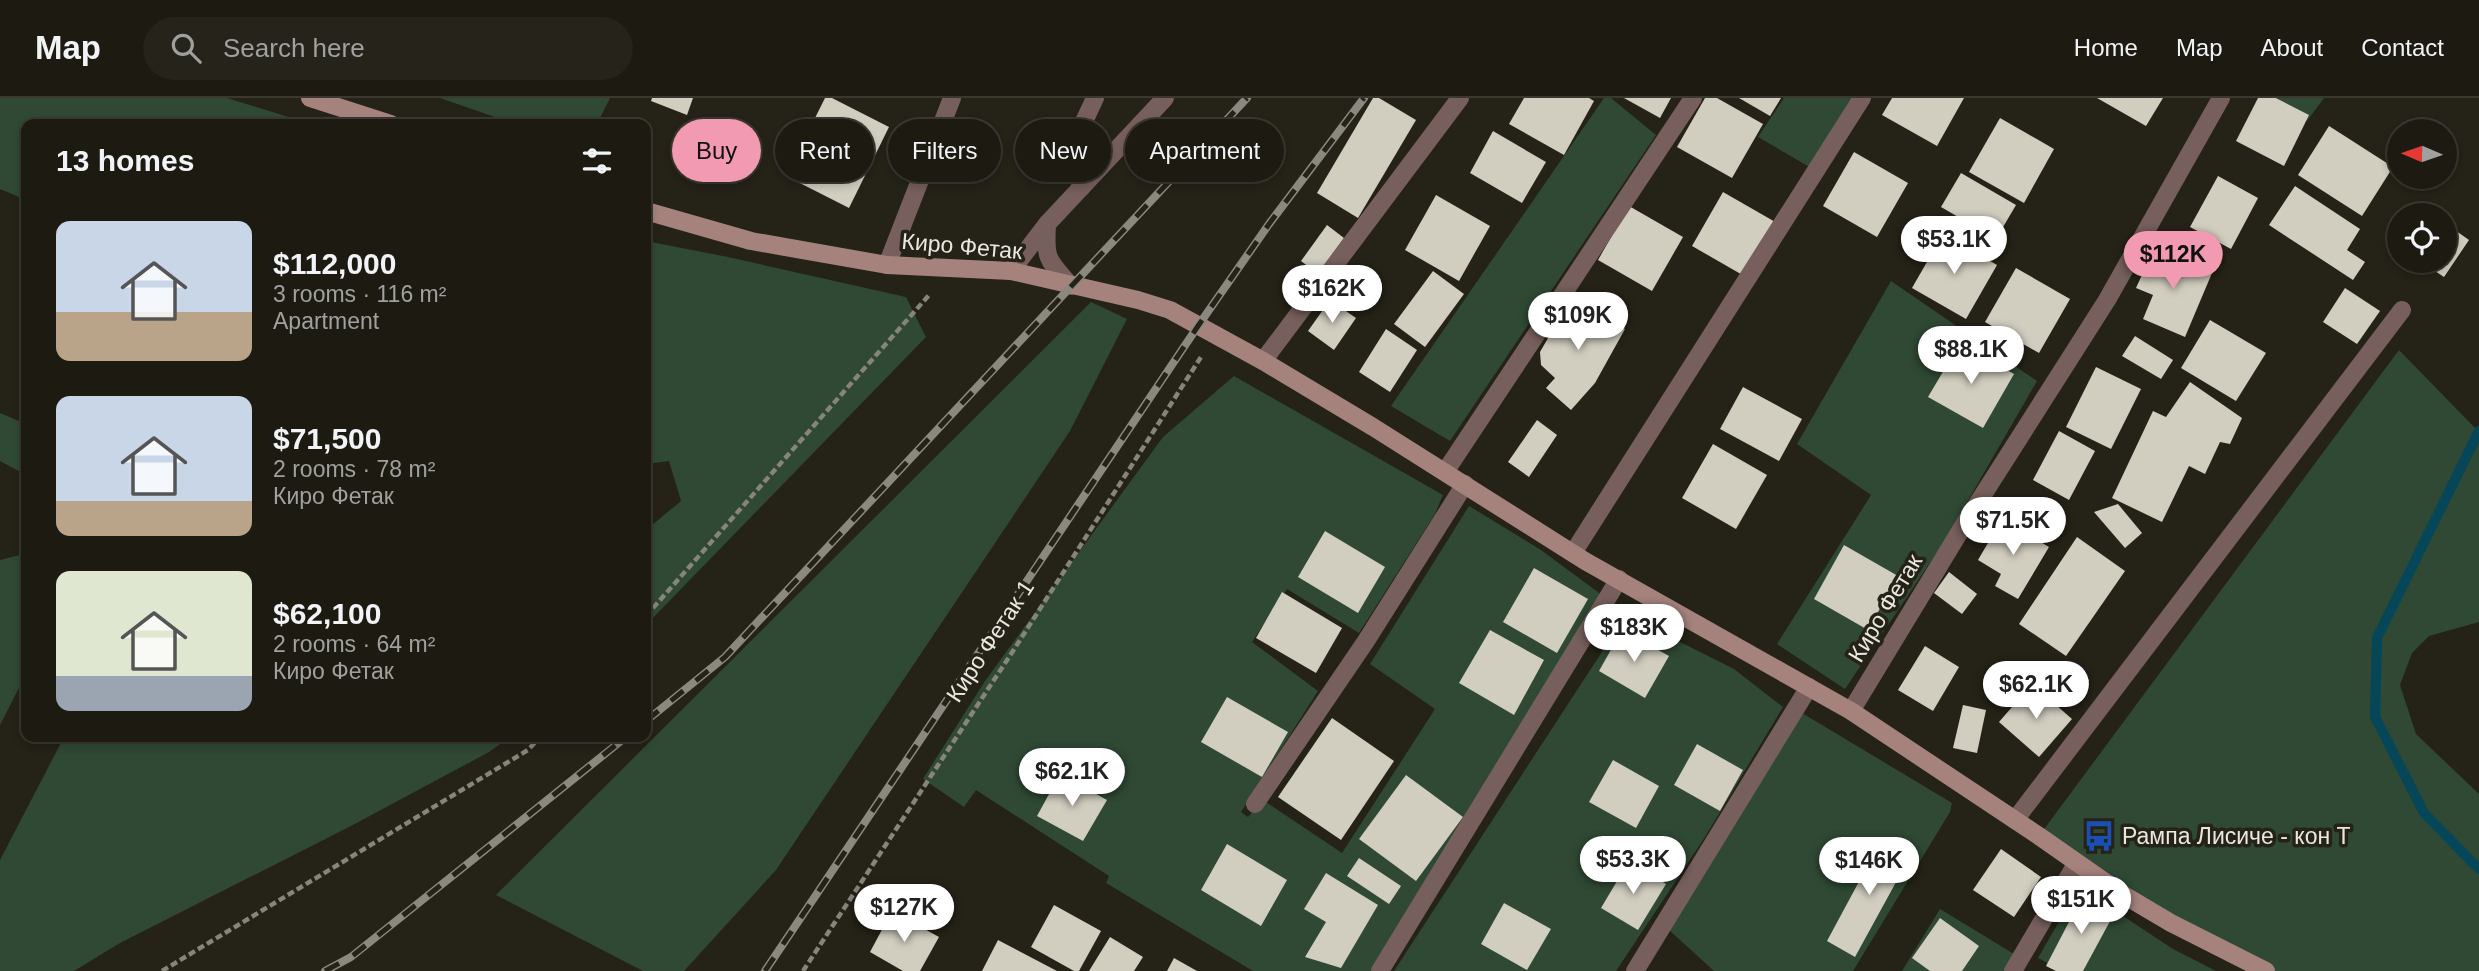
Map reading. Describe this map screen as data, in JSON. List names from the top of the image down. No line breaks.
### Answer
{"streets":{"main road":["Киро Фетак"],"path":["Киро Фетак 1"]},"crossings":[["Киро Фетак","Киро Фетак 1"]],"places":{"bus stop":["Рампа Лисиче - кон Т"]},"north":"left","page":{"header":"Map","search":"Search here","nav":["Home","Map","About","Contact"],"chip":["Buy","Rent","Filters","New","Apartment"],"heading":"13 homes","list":[{"name":"$112,000","note":"3 rooms · 116 m² · Apartment"},{"name":"$71,500","note":"2 rooms · 78 m² · Киро Фетак"},{"name":"$62,100","note":"2 rooms · 64 m² · Киро Фетак"}],"price":["$53.1K","$112K","$162K","$109K","$88.1K","$71.5K","$183K","$62.1K","$62.1K","$53.3K","$146K","$151K","$127K"]}}
